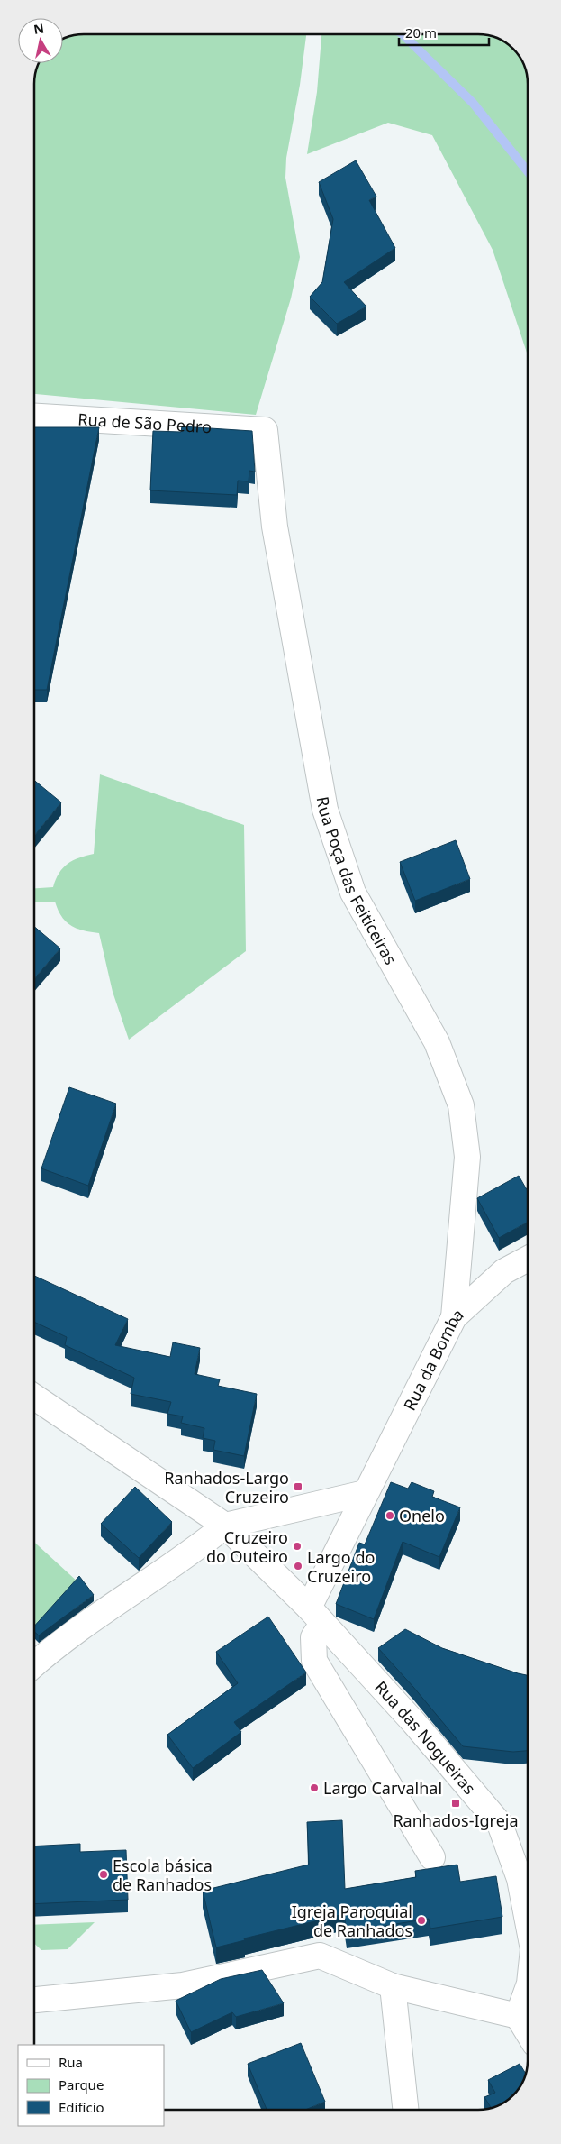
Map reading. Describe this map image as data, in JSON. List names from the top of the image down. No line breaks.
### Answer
{"streets":{"street":["Rua de São Pedro","Rua Poça das Feiticeiras","Rua da Bomba","Rua das Nogueiras"]},"crossings":[["Rua de São Pedro","Rua Poça das Feiticeiras"],["Rua Poça das Feiticeiras","Rua da Bomba"],["Rua da Bomba","Rua das Nogueiras"]],"places":{"transit":["Ranhados-Largo Cruzeiro","Ranhados-Igreja"],"other":["Onelo","Cruzeiro do Outeiro","Largo do Cruzeiro","Largo Carvalhal","Escola básica de Ranhados","Igreja Paroquial de Ranhados"]},"legend":["Rua","Parque","Edifício"],"scale_bar":"20 m","north":"top"}
